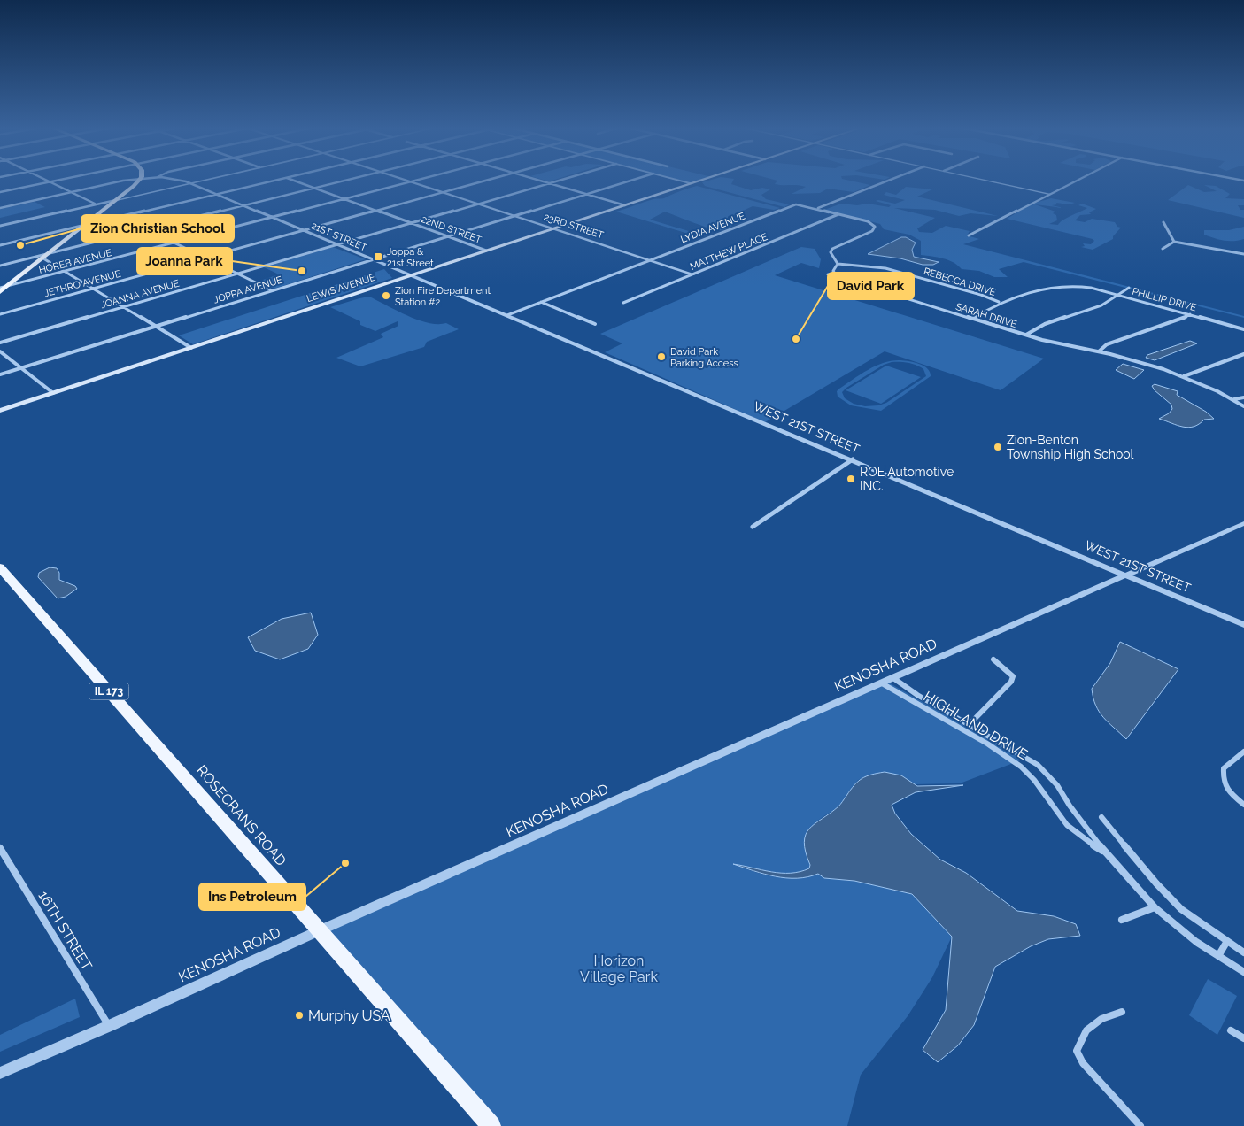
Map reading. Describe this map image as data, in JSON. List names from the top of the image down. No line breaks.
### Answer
{"streets":{"main road":["LEWIS AVENUE","IL 173","ROSECRANS ROAD"],"street":["23RD STREET","LYDIA AVENUE","22ND STREET","21ST STREET","MATTHEW PLACE","HOREB AVENUE","REBECCA DRIVE","JETHRO AVENUE","JOPPA AVENUE","JOANNA AVENUE","PHILLIP DRIVE","SARAH DRIVE","WEST 21ST STREET","KENOSHA ROAD","HIGHLAND DRIVE","16TH STREET"]},"crossings":[["23RD STREET","LYDIA AVENUE"],["23RD STREET","MATTHEW PLACE"],["23RD STREET","HOREB AVENUE"],["23RD STREET","JETHRO AVENUE"],["23RD STREET","LEWIS AVENUE"],["23RD STREET","JOPPA AVENUE"],["23RD STREET","JOANNA AVENUE"],["LYDIA AVENUE","21ST STREET"],["LYDIA AVENUE","MATTHEW PLACE"],["LYDIA AVENUE","WEST 21ST STREET"],["22ND STREET","HOREB AVENUE"],["22ND STREET","JETHRO AVENUE"],["22ND STREET","LEWIS AVENUE"],["22ND STREET","JOPPA AVENUE"],["22ND STREET","JOANNA AVENUE"],["21ST STREET","HOREB AVENUE"],["21ST STREET","JETHRO AVENUE"],["21ST STREET","LEWIS AVENUE"],["21ST STREET","JOPPA AVENUE"],["21ST STREET","JOANNA AVENUE"],["21ST STREET","WEST 21ST STREET"],["REBECCA DRIVE","PHILLIP DRIVE"],["PHILLIP DRIVE","SARAH DRIVE"],["WEST 21ST STREET","KENOSHA ROAD"],["KENOSHA ROAD","HIGHLAND DRIVE"],["KENOSHA ROAD","ROSECRANS ROAD"],["KENOSHA ROAD","16TH STREET"]],"parks":["Horizon Village Park"],"places":{"other":["Zion Christian School","Joanna Park","Zion Fire Department Station #2","David Park","David Park Parking Access","Zion-Benton Township High School","ROE Automotive INC.","Ins Petroleum","Murphy USA"],"transit":["Joppa & 21st Street"]}}
